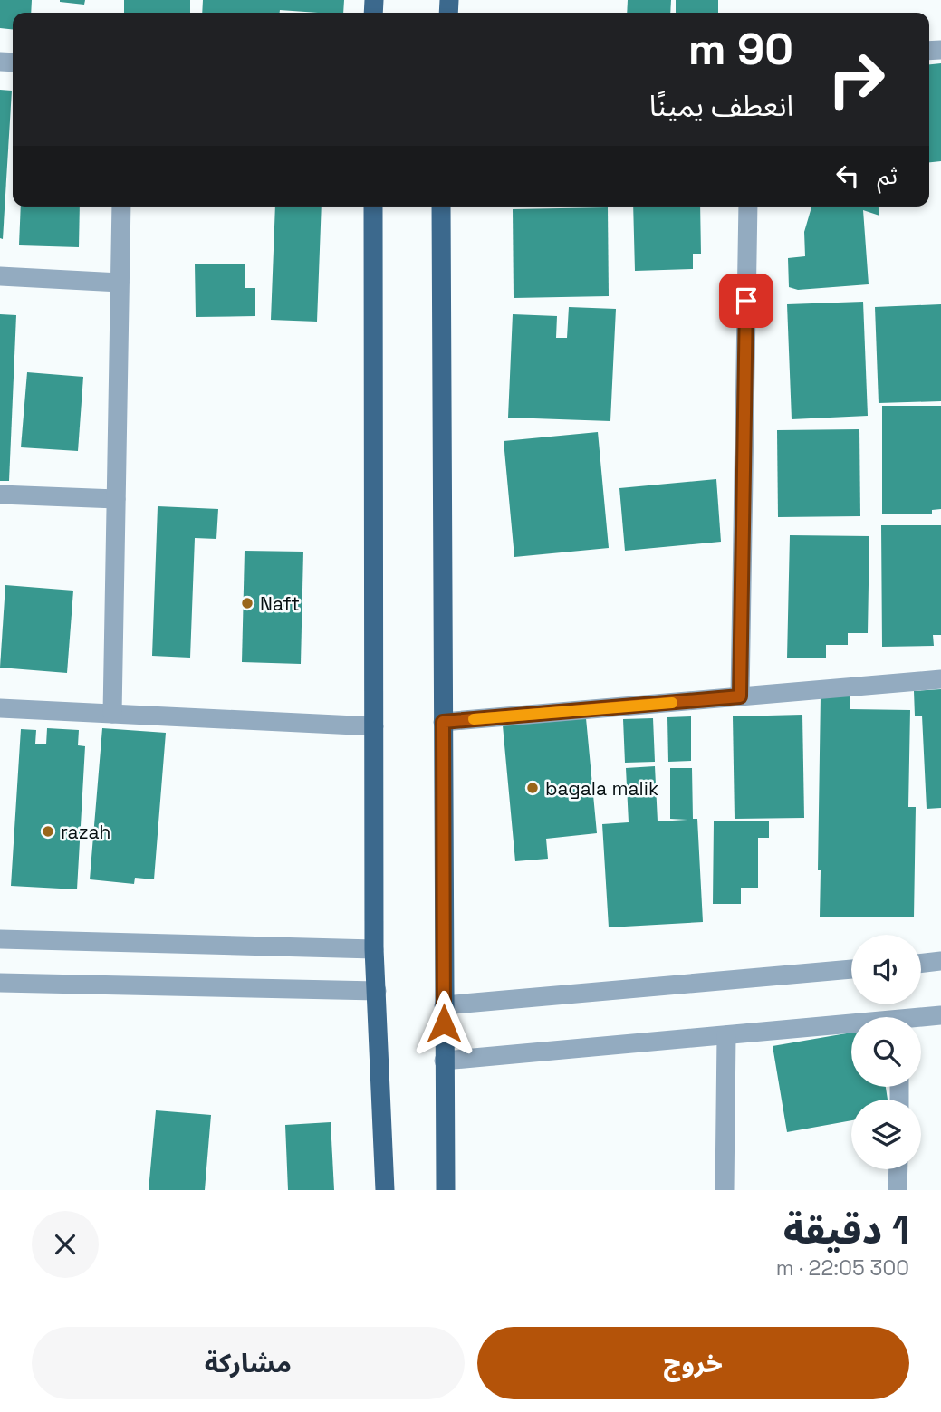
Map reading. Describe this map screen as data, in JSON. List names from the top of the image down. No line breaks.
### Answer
{"places":["Naft","bagala malik","razah"],"page":{"turn":["90 m","انعطف يمينًا"],"then":"ثم","heading":["1 دقيقة","300 m · 22:05"],"buttons":["خروج","مشاركة"]}}
